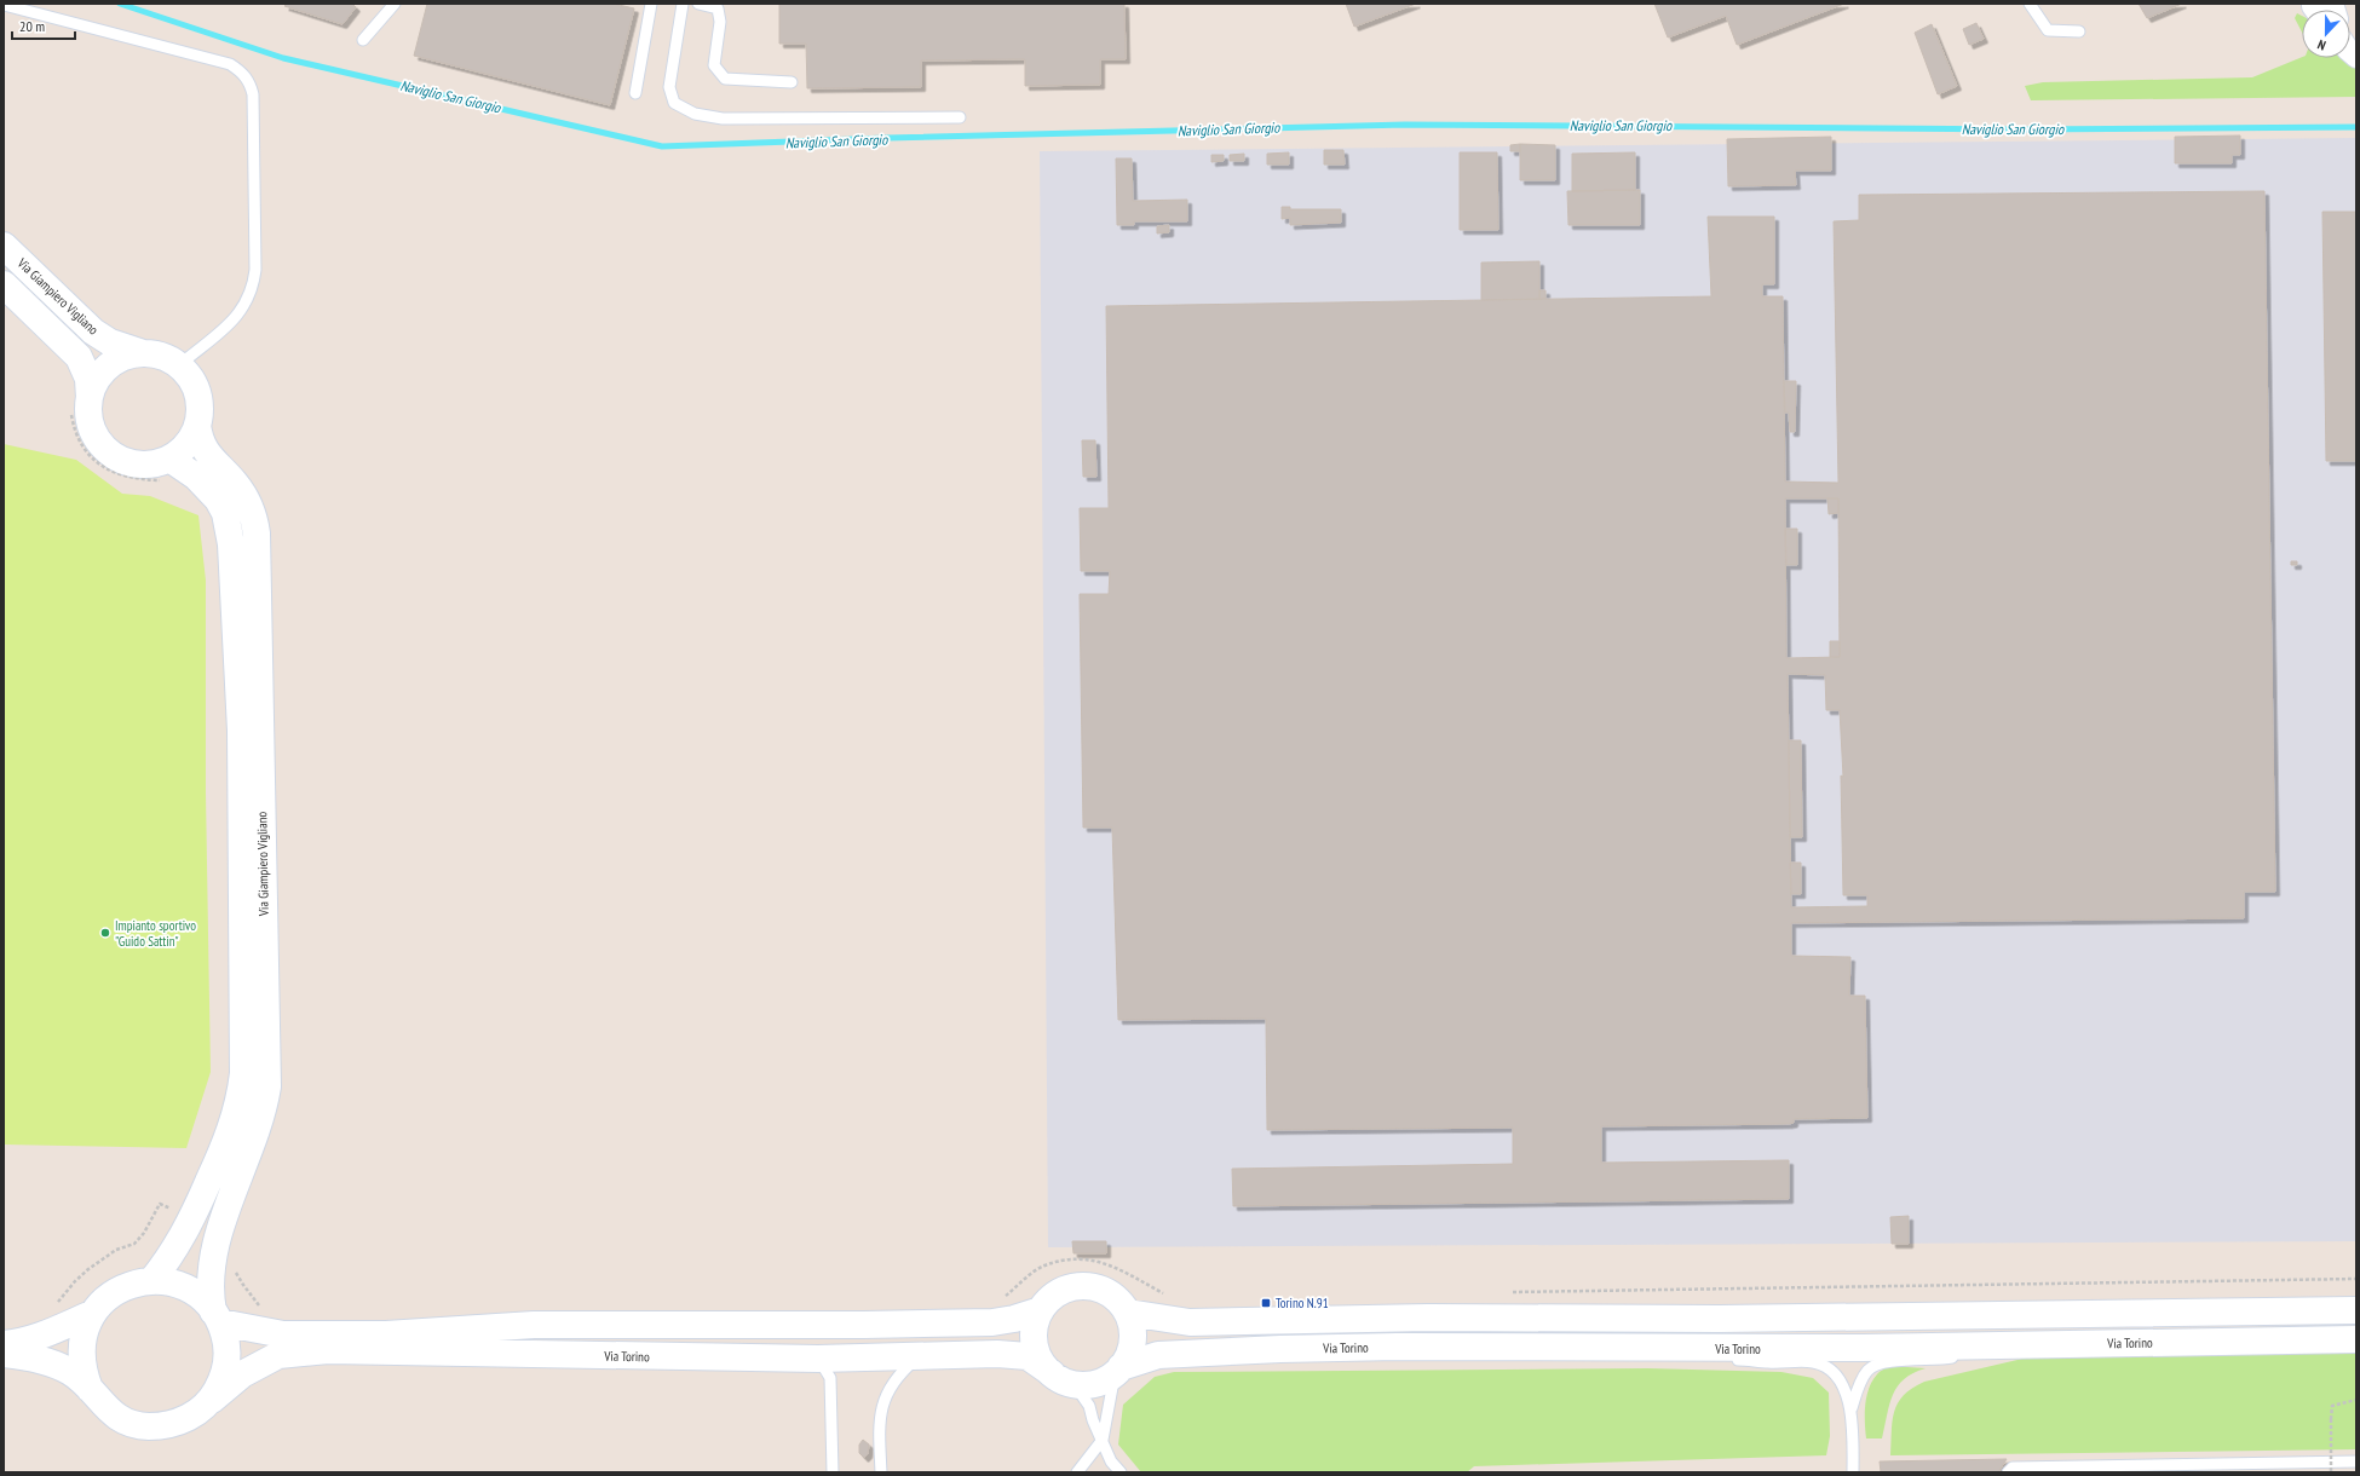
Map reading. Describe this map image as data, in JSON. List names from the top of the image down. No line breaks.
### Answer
{"streets":{"main road":["Via Giampiero Vigliano","Via Torino"]},"crossings":[["Via Giampiero Vigliano","Via Torino"]],"water":["Naviglio San Giorgio"],"places":{"other":["Impianto sportivo \"Guido Sattin\""],"transit":["Torino N.91"]},"scale_bar":"20 m","north":"bottom"}
